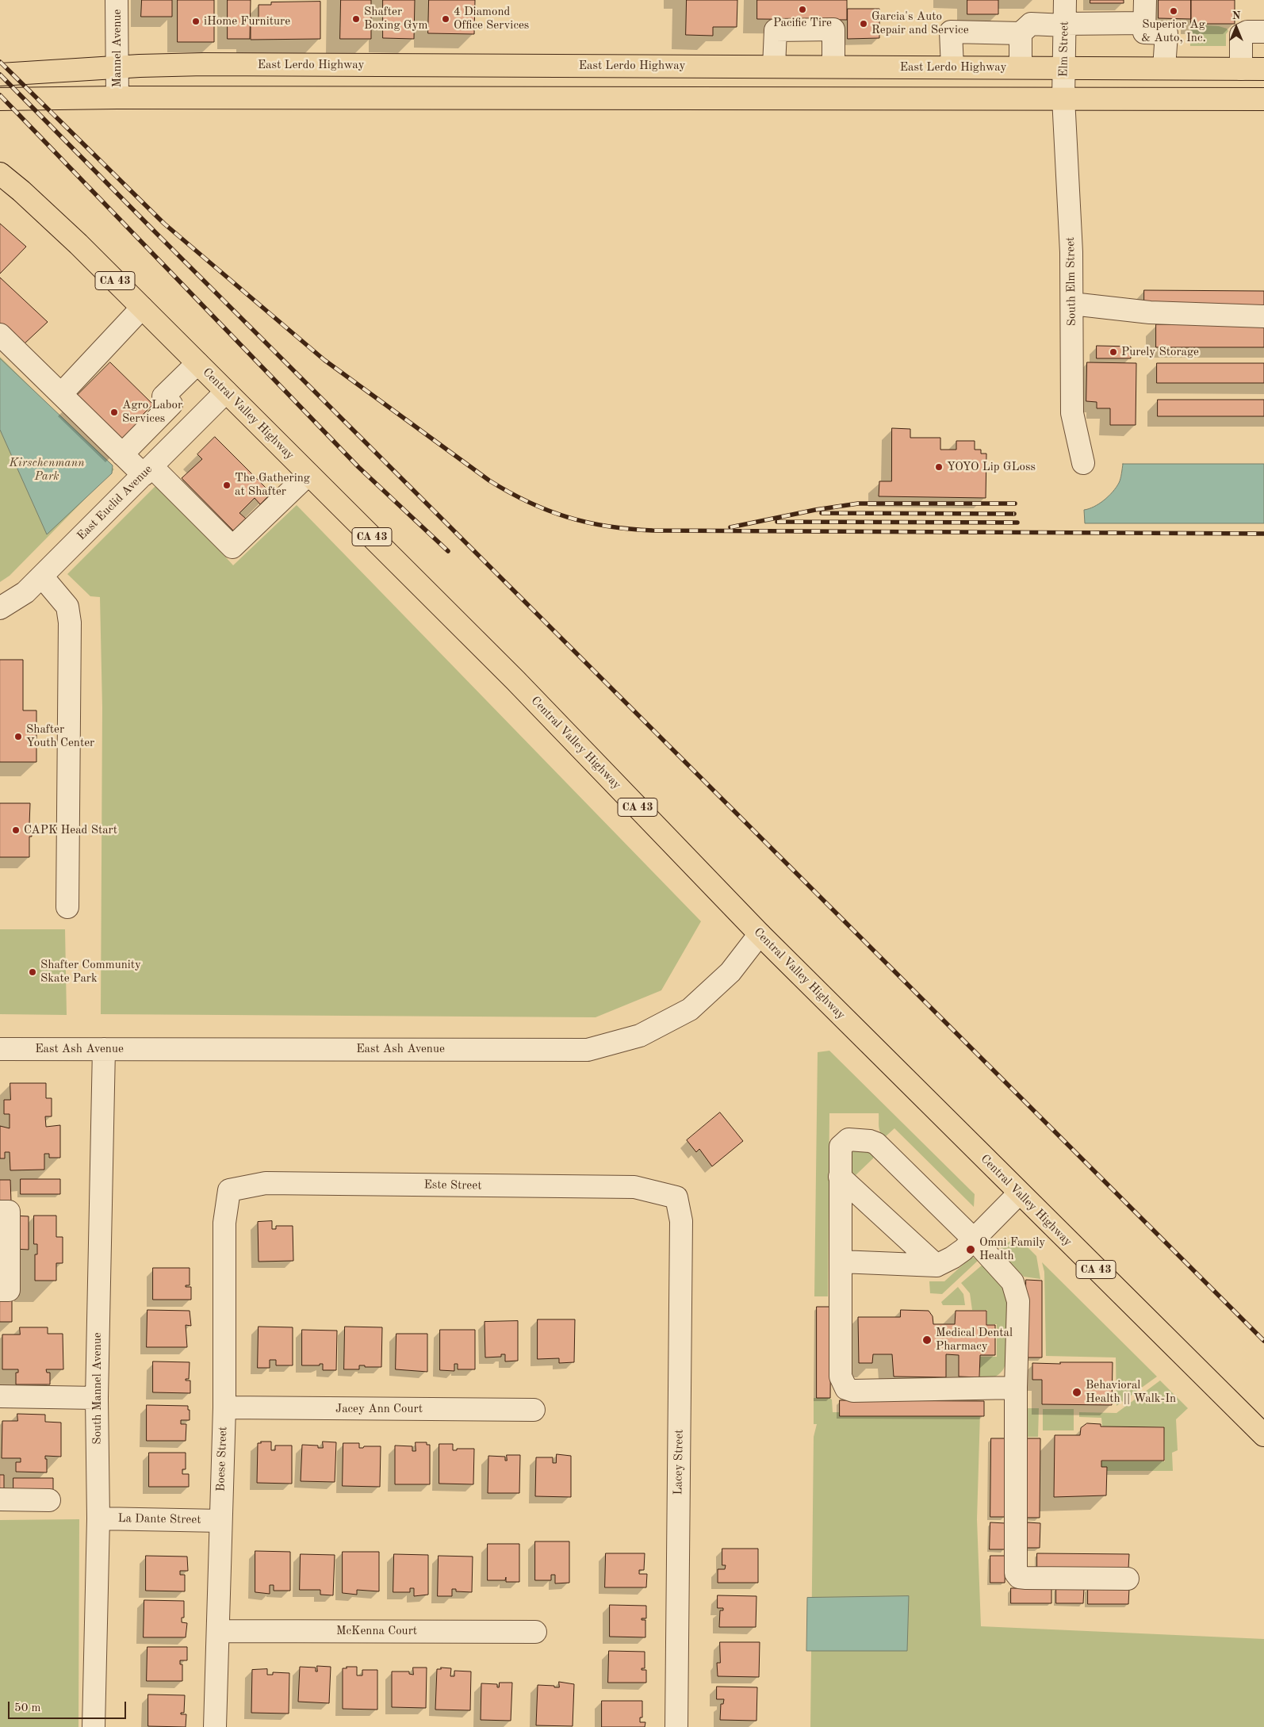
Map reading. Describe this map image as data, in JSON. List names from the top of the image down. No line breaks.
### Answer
{"streets":{"main road":["East Lerdo Highway","CA 43","Central Valley Highway"],"street":["Mannel Avenue","Elm Street","South Elm Street","East Euclid Avenue","East Ash Avenue","Este Street","South Mannel Avenue","Jacey Ann Court","Boese Street","Lacey Street","La Dante Street","McKenna Court"]},"crossings":[["Mannel Avenue","East Lerdo Highway"],["Elm Street","East Lerdo Highway"],["Elm Street","South Elm Street"],["Central Valley Highway","East Euclid Avenue"],["Central Valley Highway","East Ash Avenue"],["East Ash Avenue","South Mannel Avenue"],["Este Street","Boese Street"],["Este Street","Lacey Street"],["South Mannel Avenue","La Dante Street"],["Jacey Ann Court","Boese Street"],["Boese Street","La Dante Street"],["Boese Street","McKenna Court"]],"parks":["Kirschenmann Park"],"places":["Pacific Tire","Superior Ag & Auto, Inc.","Shafter Boxing Gym","4 Diamond Office Services","iHome Furniture","Garcia's Auto Repair and Service","Purely Storage","Agro Labor Services","YOYO Lip GLoss","The Gathering at Shafter","Shafter Youth Center","CAPK Head Start","Shafter Community Skate Park","Omni Family Health","Medical Dental Pharmacy","Behavioral Health || Walk-In"],"scale_bar":"50 m","north":"top"}
